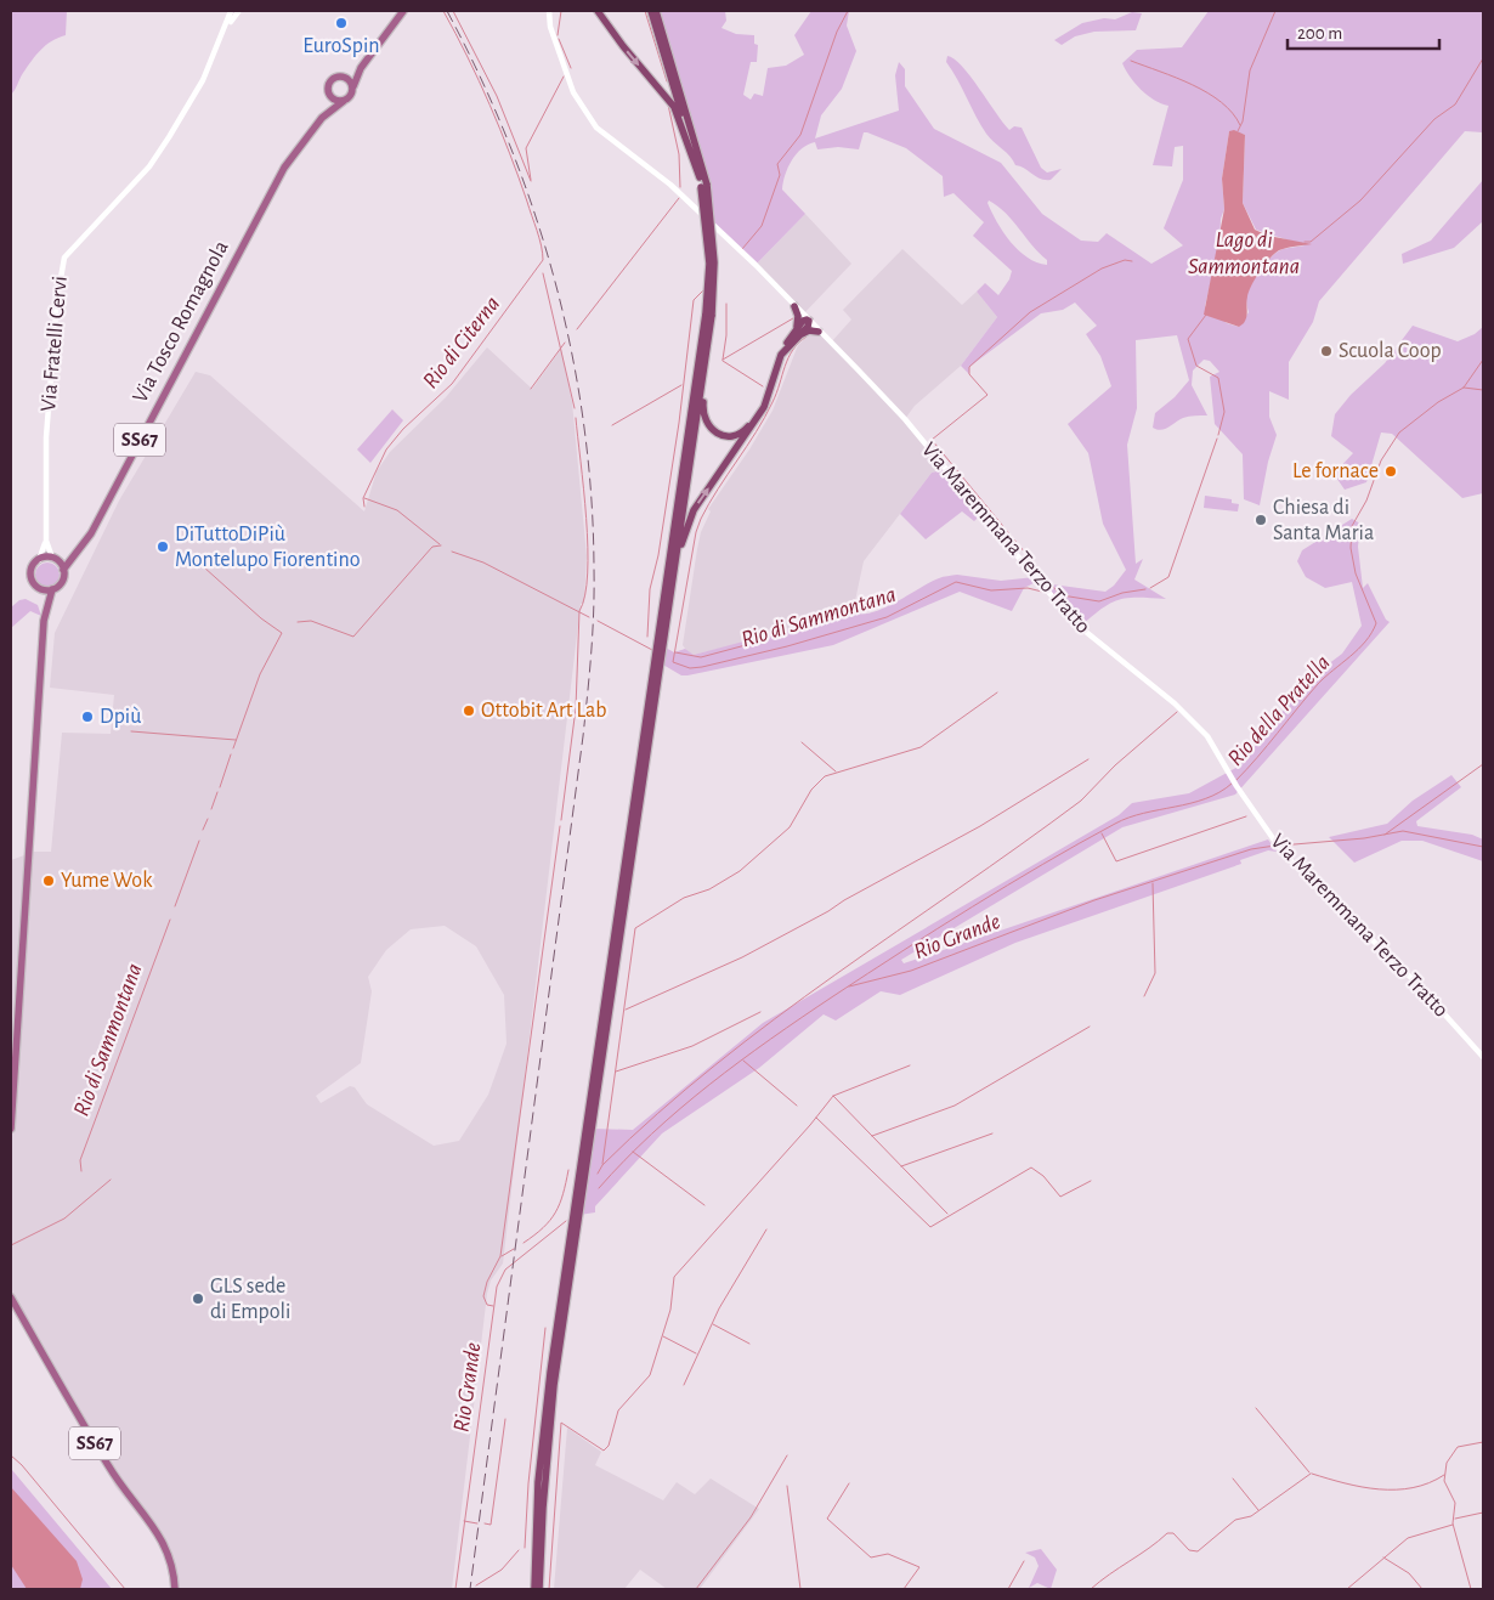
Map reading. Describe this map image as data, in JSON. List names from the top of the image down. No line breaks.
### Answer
{"streets":{"main road":["Via Tosco Romagnola","SS67"],"street":["Via Fratelli Cervi","Via Maremmana Terzo Tratto"]},"crossings":[["Via Tosco Romagnola","Via Fratelli Cervi"],["Via Tosco Romagnola","SS67"],["Via Fratelli Cervi","SS67"]],"water":["Lago di Sammontana","Rio di Citerna","Rio di Sammontana","Rio della Pratella","Rio Grande"],"places":["EuroSpin","Scuola Coop","Le fornace","Chiesa di Santa Maria","DiTuttoDiPiù Montelupo Fiorentino","Ottobit Art Lab","Dpiù","Yume Wok","GLS sede di Empoli"],"scale_bar":"200 m"}
